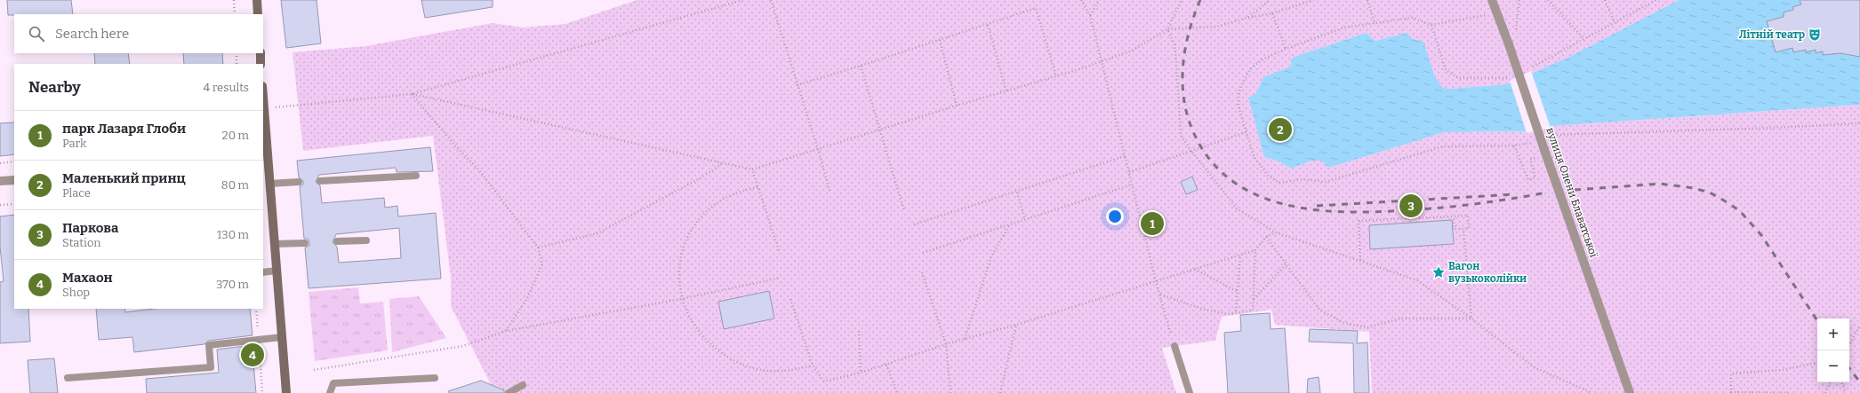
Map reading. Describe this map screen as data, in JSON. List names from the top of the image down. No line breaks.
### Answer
{"streets":{"street":["вулиця Олени Блаватської"]},"places":{"theatre":["Літній театр"],"place":["Вагон вузькоколійки"]},"page":{"search":"Search here","heading":["Nearby","4 results"],"list":[{"mark":"1","name":"парк Лазаря Глоби","note":"Park","value":"20 m"},{"mark":"2","name":"Маленький принц","note":"Place","value":"80 m"},{"mark":"3","name":"Паркова","note":"Station","value":"130 m"},{"mark":"4","name":"Махаон","note":"Shop","value":"370 m"}],"pins":["2","3","1","4"],"map_buttons":["+","−"]}}
